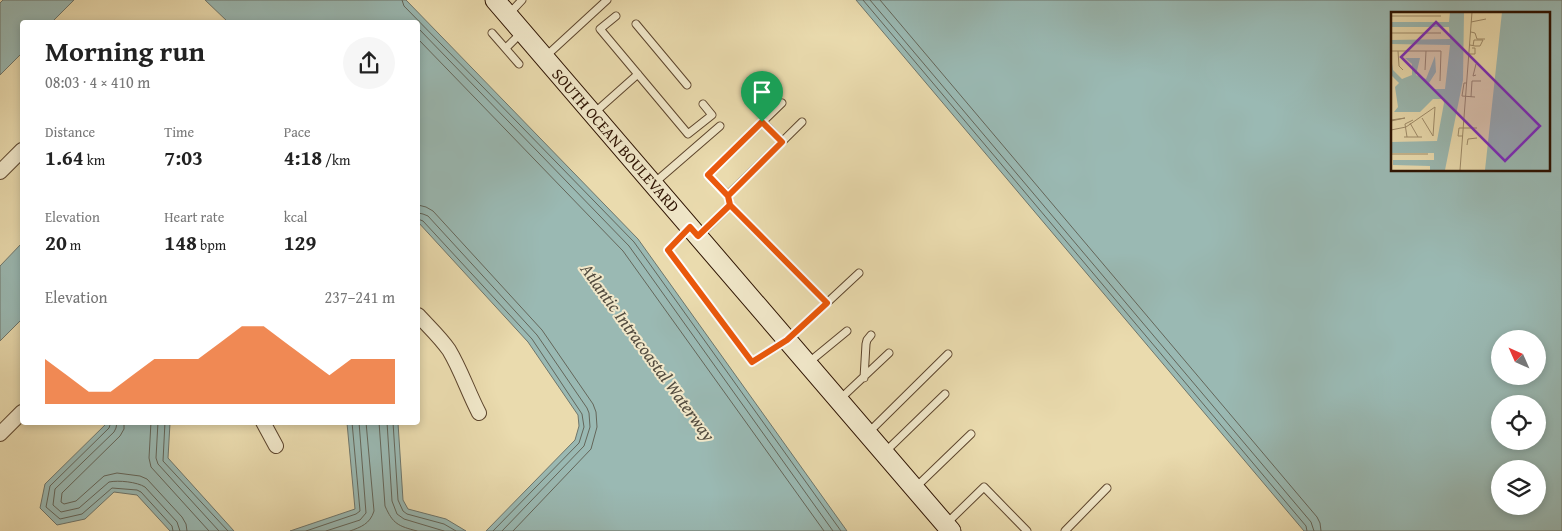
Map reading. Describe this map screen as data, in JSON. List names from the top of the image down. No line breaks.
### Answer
{"streets":{"main road":["SOUTH OCEAN BOULEVARD"]},"water":["Atlantic Intracoastal Waterway"],"north":"top left","page":{"heading":["Morning run","08:03 · 4 × 410 m"],"stats":[["Distance","1.64 km"],["Time","7:03"],["Pace","4:18 /km"],["Elevation","20 m"],["Heart rate","148 bpm"],["kcal","129"]],"chart":["Elevation","237–241 m"]}}
